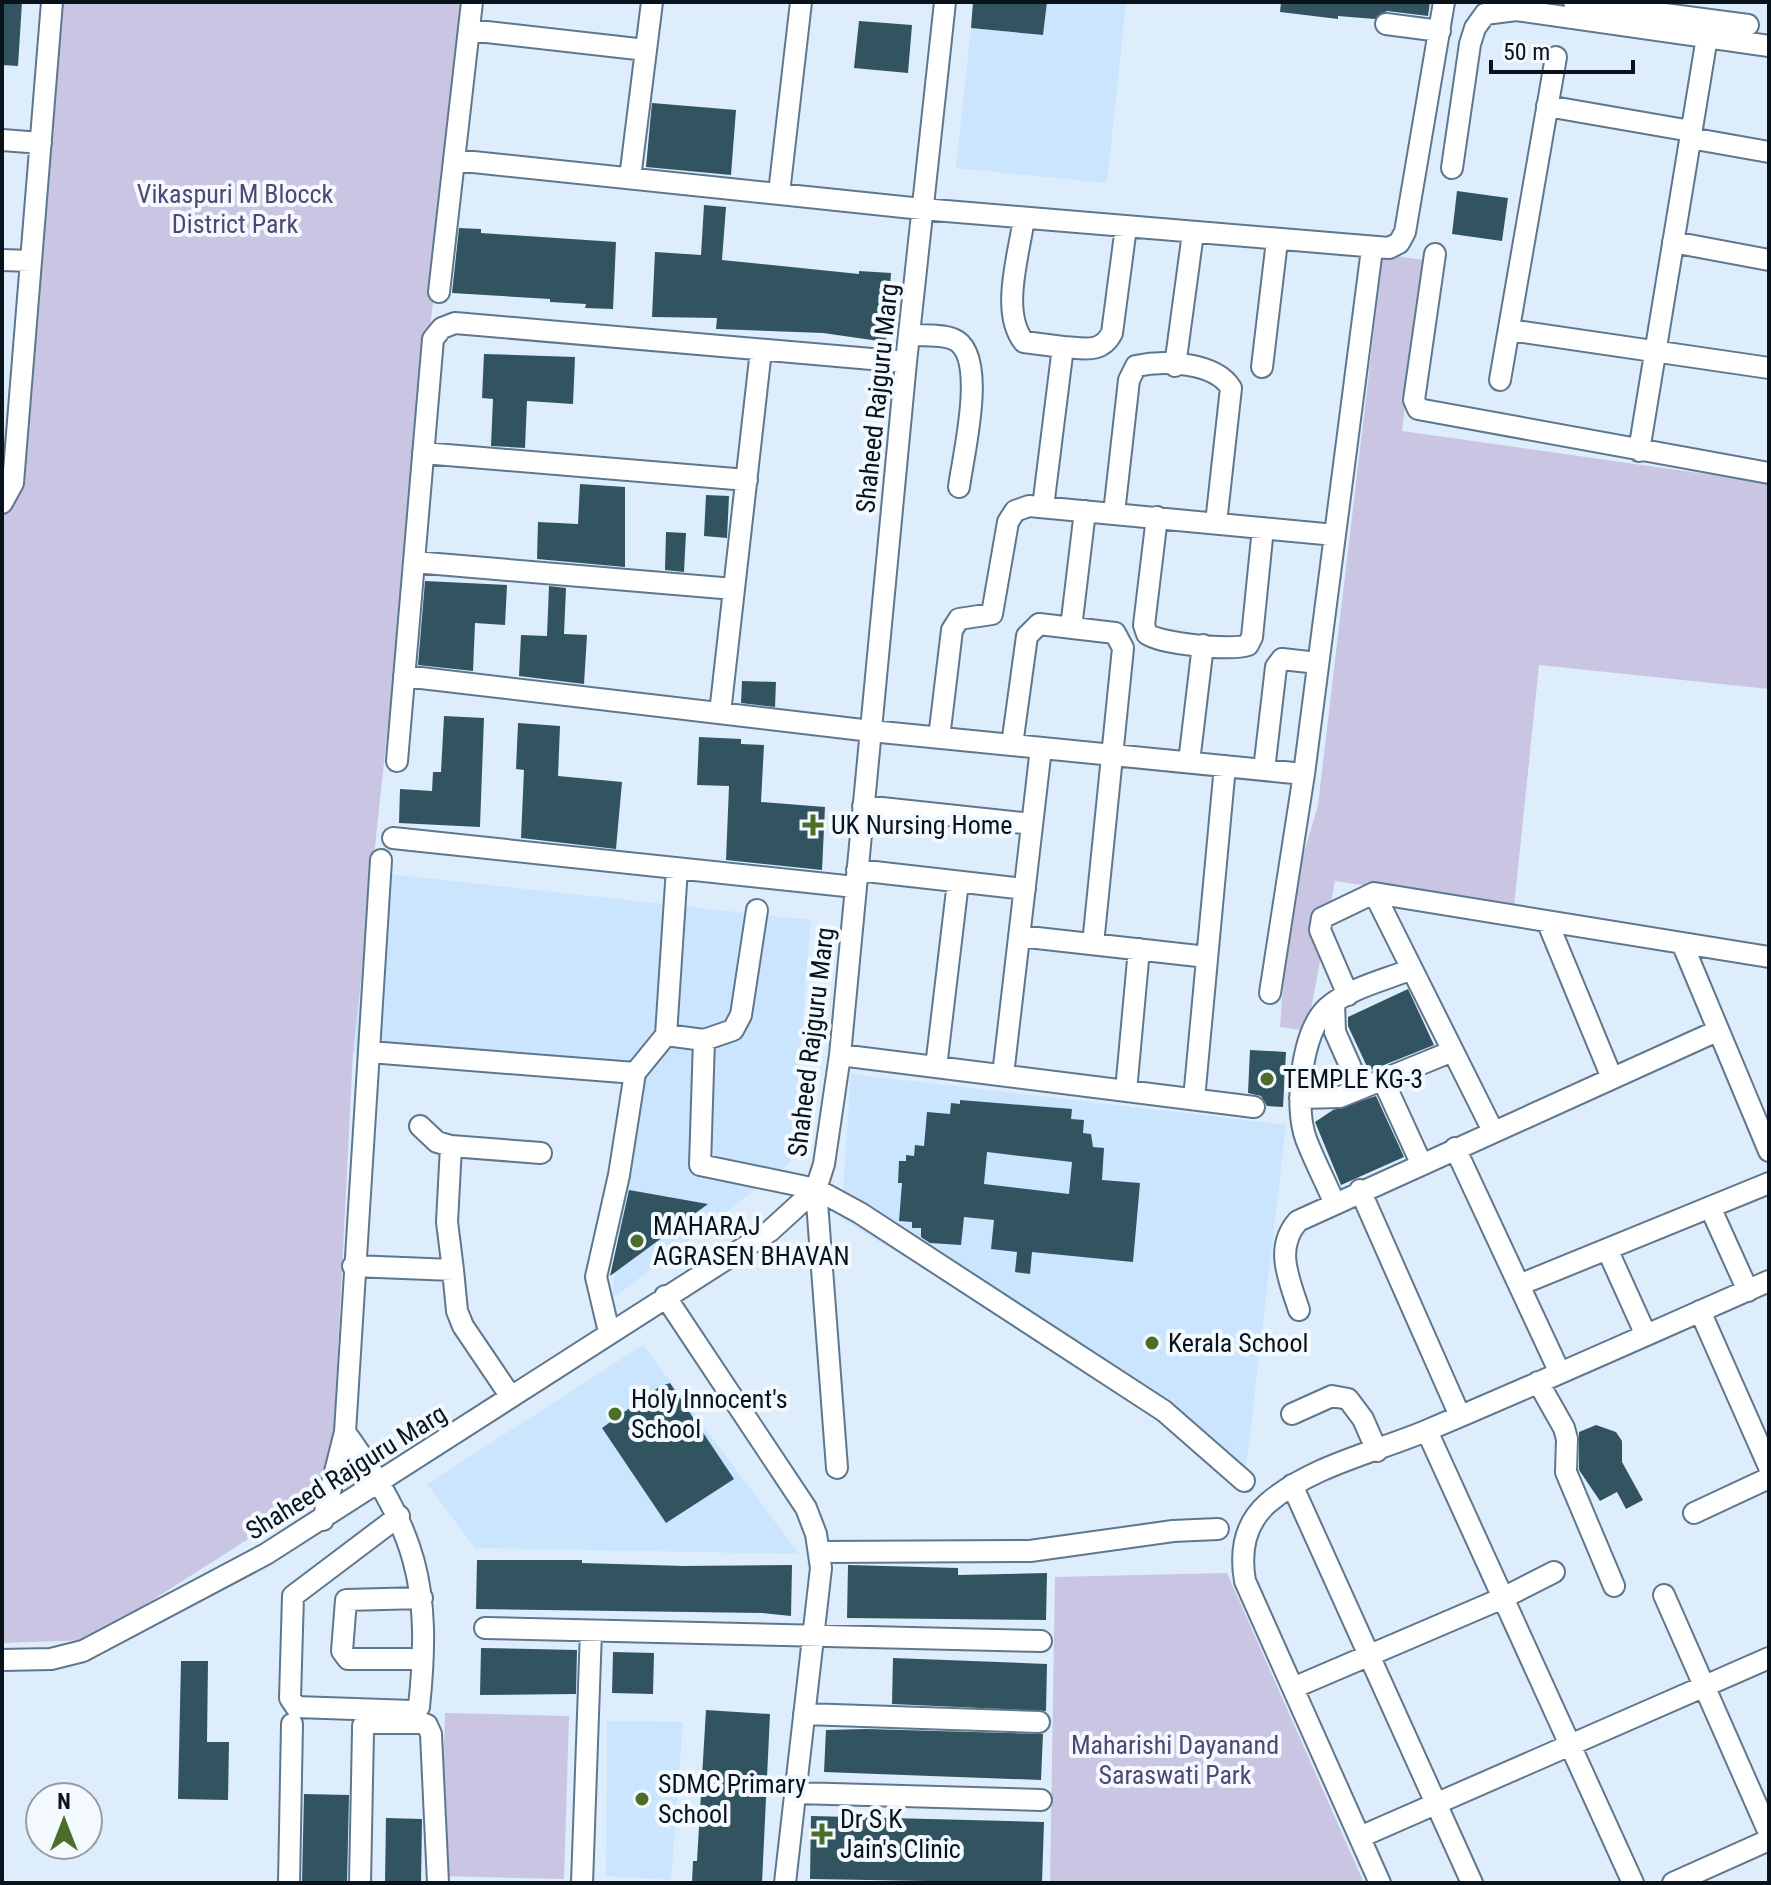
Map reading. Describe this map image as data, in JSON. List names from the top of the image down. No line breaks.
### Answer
{"streets":{"street":["Shaheed Rajguru Marg"]},"parks":["Vikaspuri M Blocck District Park","Maharishi Dayanand Saraswati Park"],"places":{"health":["UK Nursing Home","Dr S K Jain's Clinic"],"other":["TEMPLE KG-3","MAHARAJ AGRASEN BHAVAN","Kerala School","Holy Innocent's School","SDMC Primary School"]},"scale_bar":"50 m","north":"top"}
